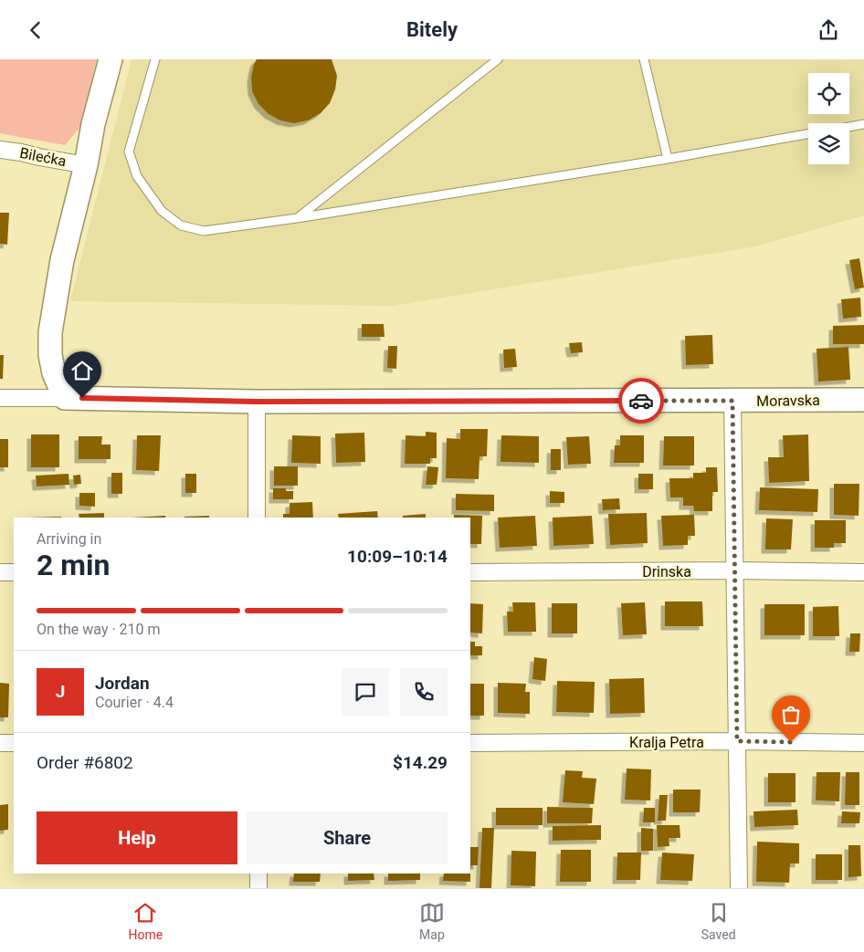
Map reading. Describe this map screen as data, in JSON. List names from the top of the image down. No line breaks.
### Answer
{"streets":{"street":["Bilećka","Moravska","Drinska","Kralja Petra"]},"page":{"header":"Bitely","heading":["2 min","Arriving in","10:09–10:14"],"panel":["Jordan","Courier · 4.4","Order #6802","$14.29"],"bar":"On the way · 210 m","round":"J","buttons":["Help","Share"],"tabs":["Home","Map","Saved"]}}
